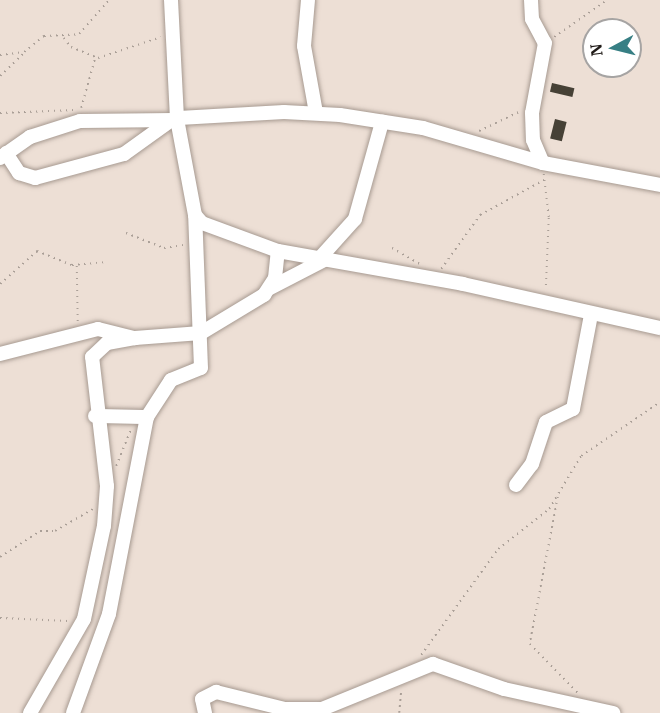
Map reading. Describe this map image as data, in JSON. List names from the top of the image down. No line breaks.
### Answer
{"north":"left"}
